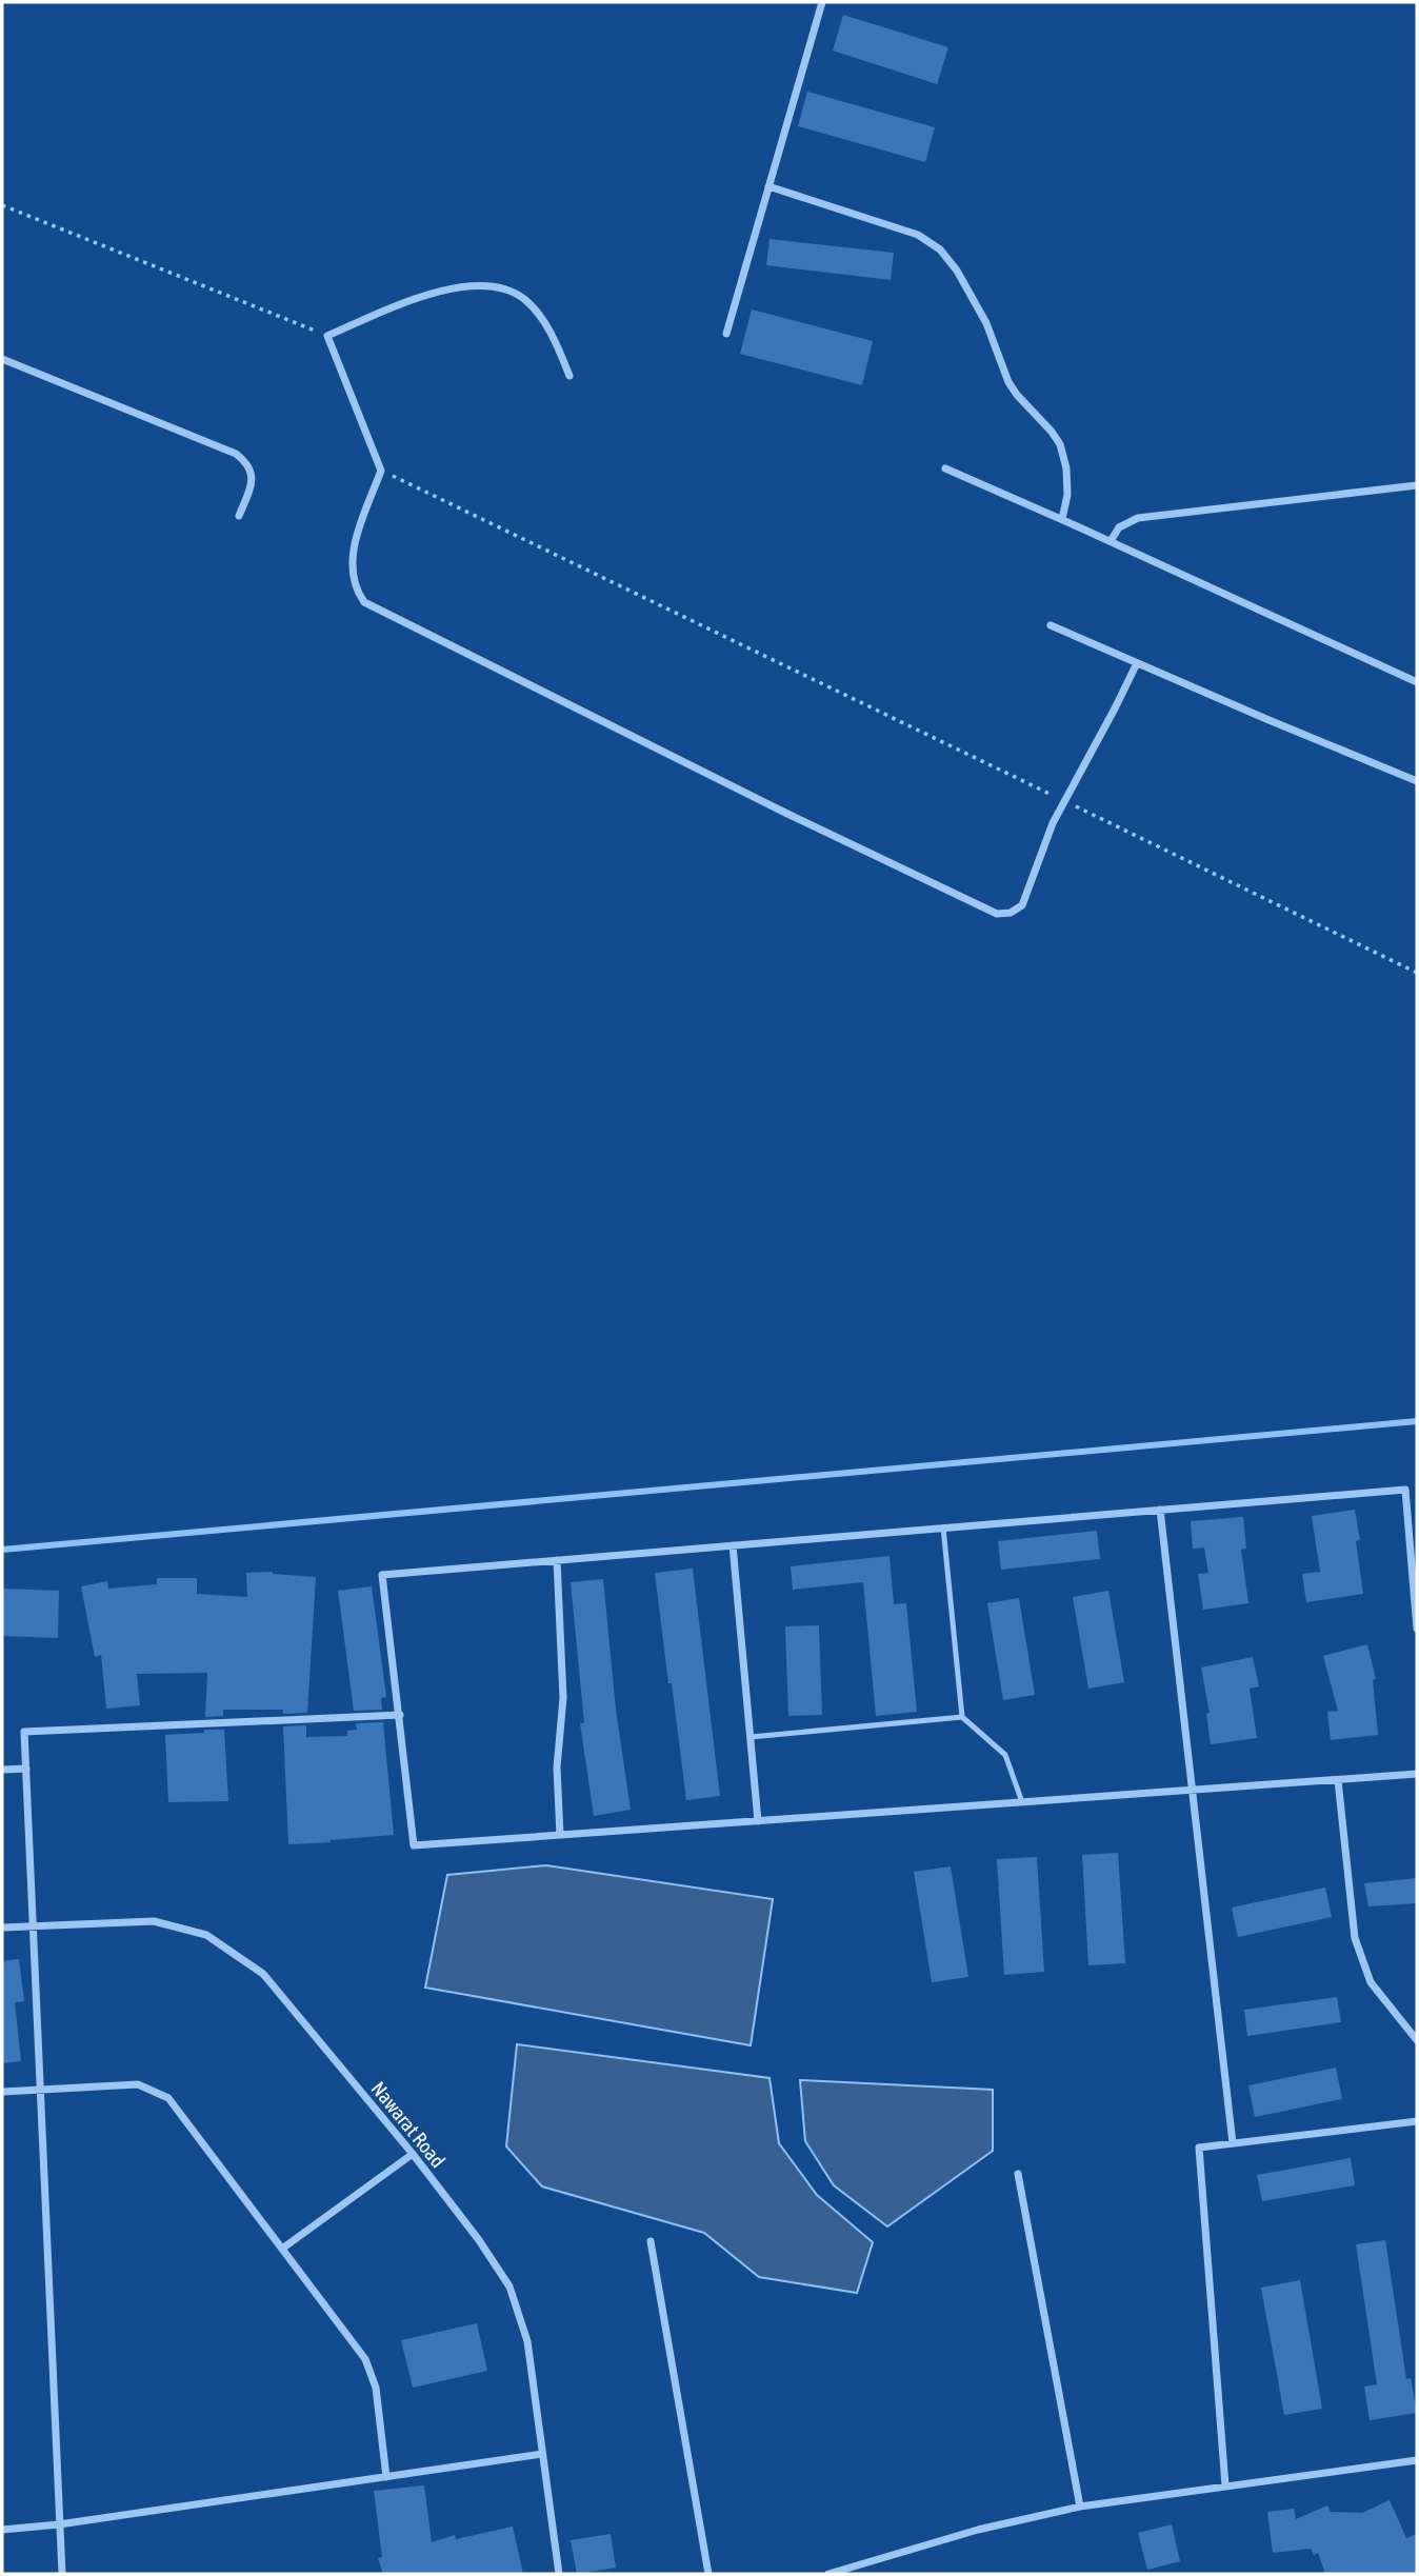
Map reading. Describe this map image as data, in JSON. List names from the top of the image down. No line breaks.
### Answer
{"streets":{"street":["Nawarat Road"]}}
